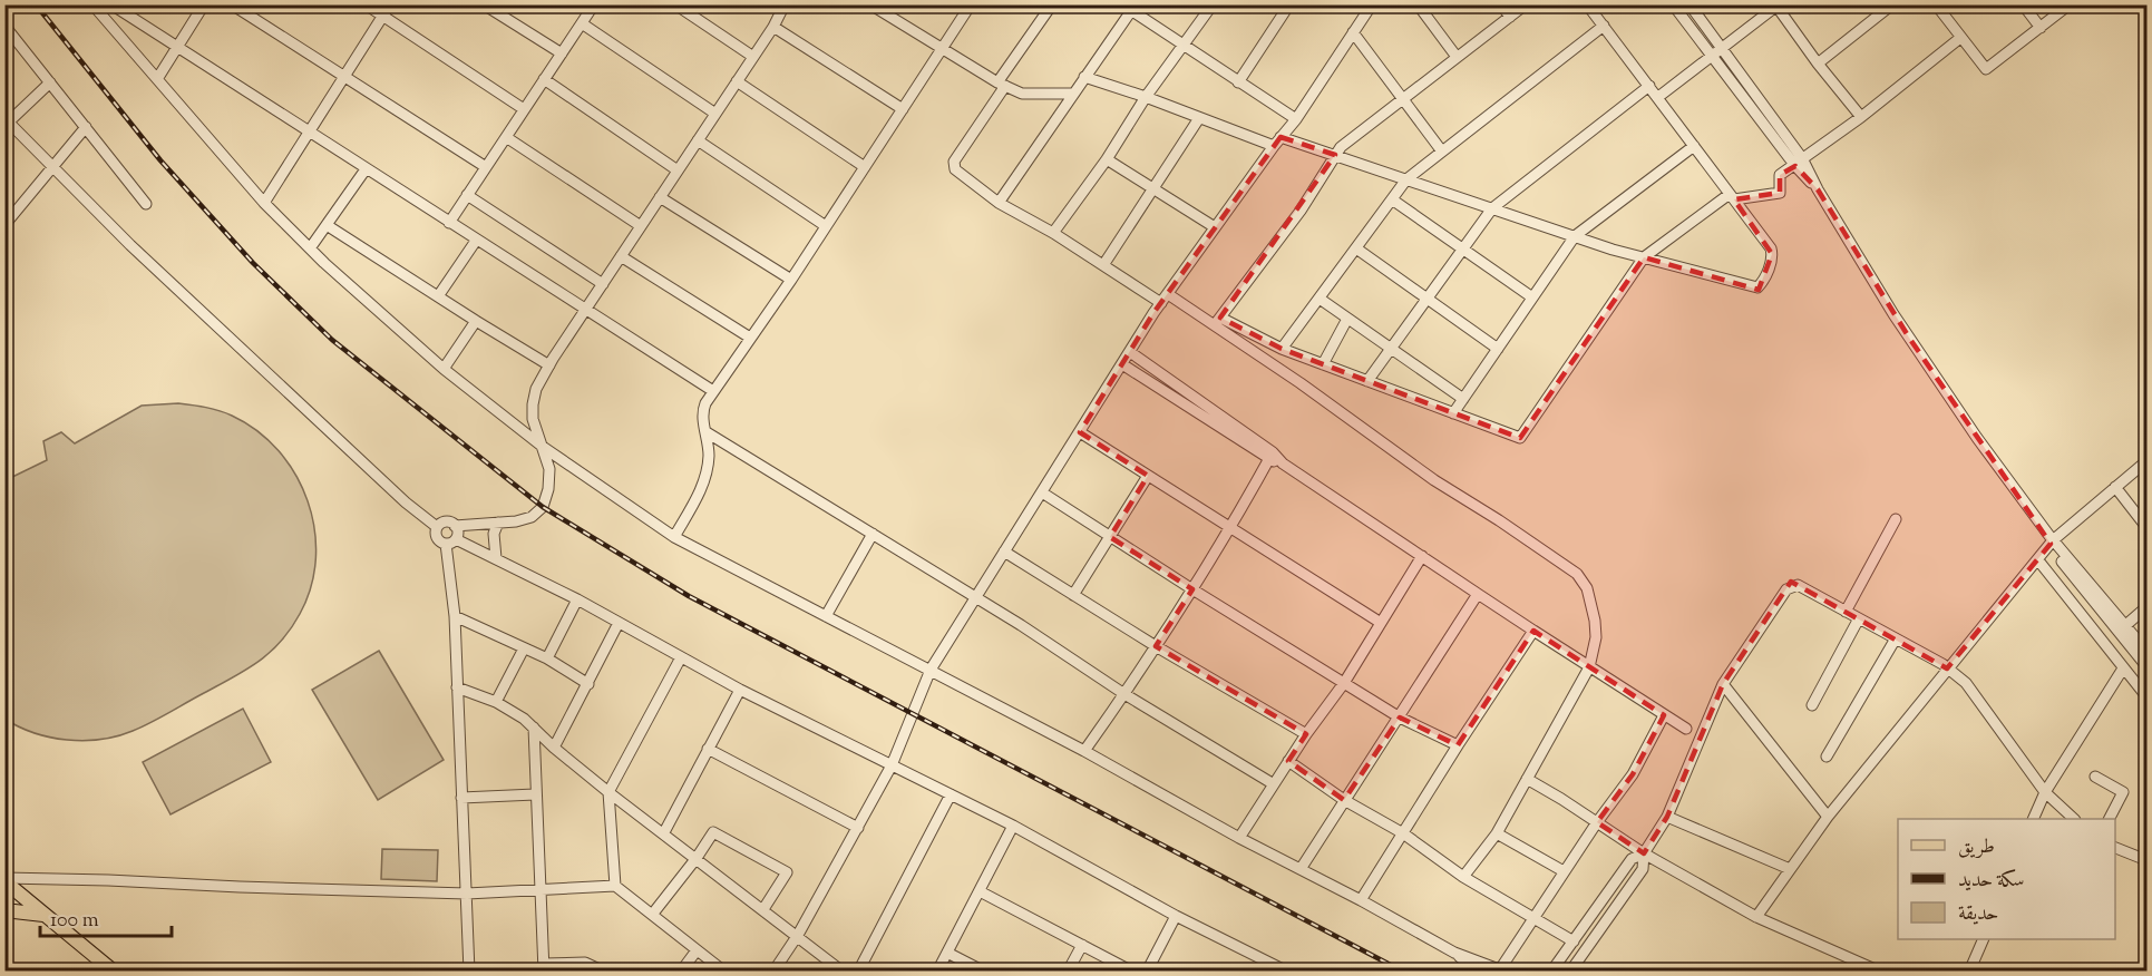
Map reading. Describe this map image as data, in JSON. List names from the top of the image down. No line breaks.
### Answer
{"legend":["طريق","سكة حديد","حديقة"],"scale_bar":"100 m"}
